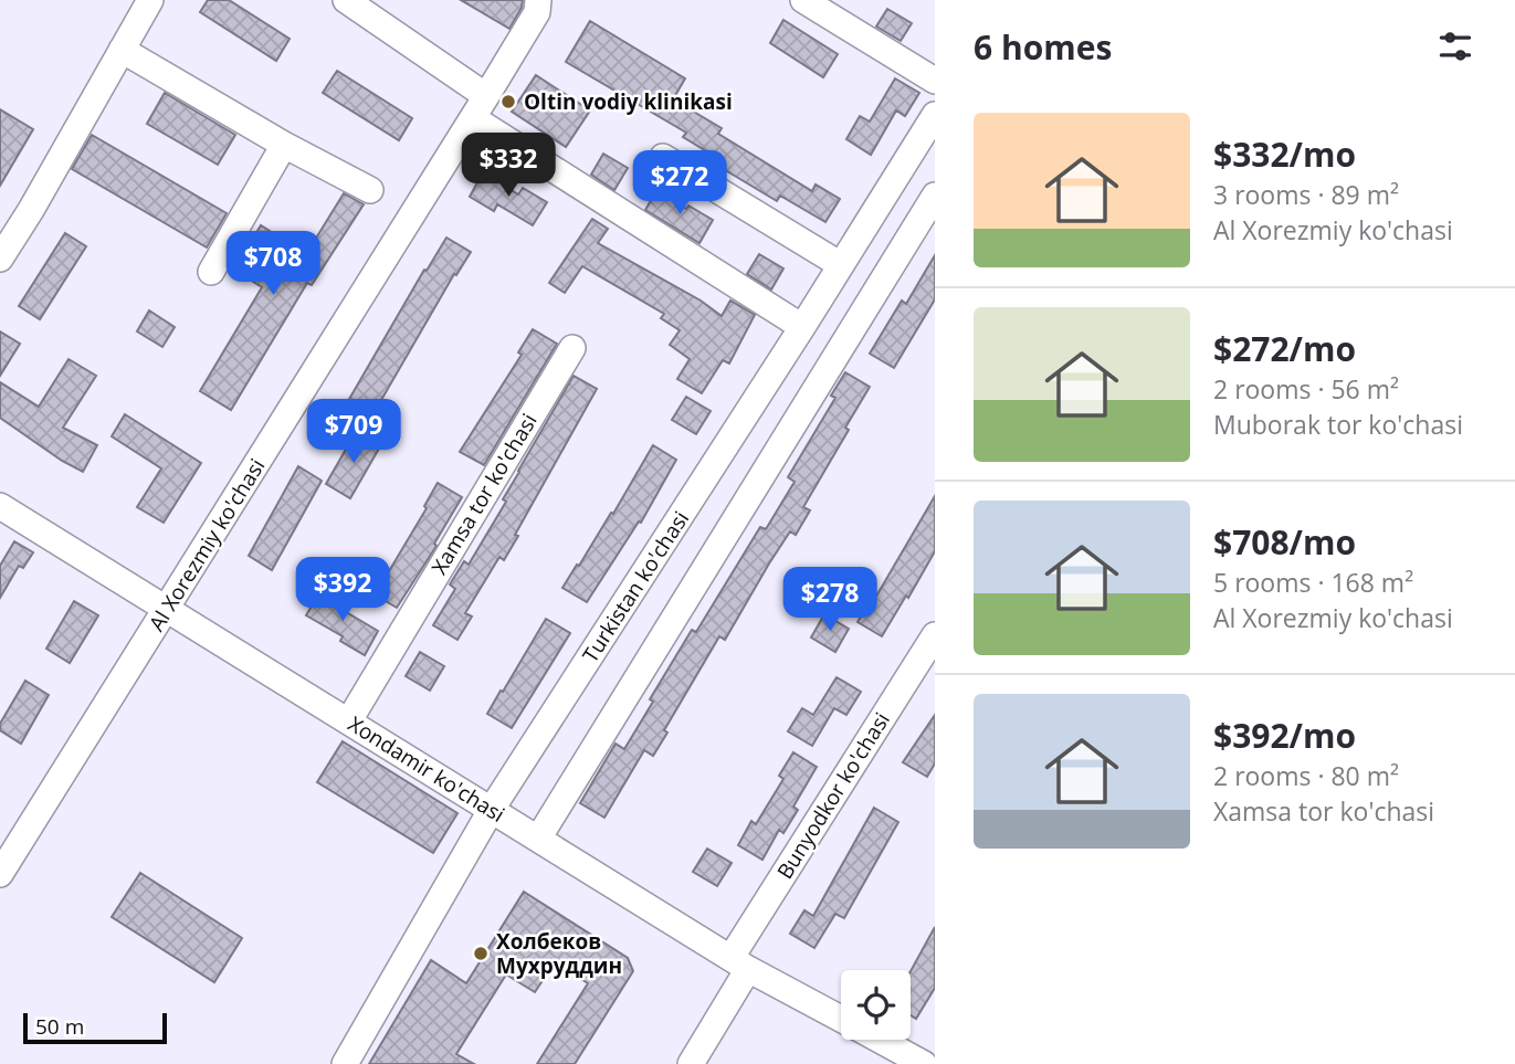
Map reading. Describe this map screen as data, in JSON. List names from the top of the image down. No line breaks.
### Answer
{"streets":{"street":["Xamsa tor ko'chasi","Al Xorezmiy ko'chasi","Turkistan ko'chasi","Xondamir ko'chasi","Bunyodkor ko'chasi"]},"crossings":[["Xamsa tor ko'chasi","Xondamir ko'chasi"],["Al Xorezmiy ko'chasi","Xondamir ko'chasi"],["Turkistan ko'chasi","Xondamir ko'chasi"],["Xondamir ko'chasi","Bunyodkor ko'chasi"]],"places":["Oltin vodiy klinikasi","Холбеков Мухруддин"],"scale_bar":"50 m","page":{"heading":"6 homes","list":[{"name":"$332/mo","note":"3 rooms · 89 m² · Al Xorezmiy ko'chasi"},{"name":"$272/mo","note":"2 rooms · 56 m² · Muborak tor ko'chasi"},{"name":"$708/mo","note":"5 rooms · 168 m² · Al Xorezmiy ko'chasi"},{"name":"$392/mo","note":"2 rooms · 80 m² · Xamsa tor ko'chasi"}],"price":["$332","$272","$708","$709","$392","$278"],"scale":"50 m"}}
